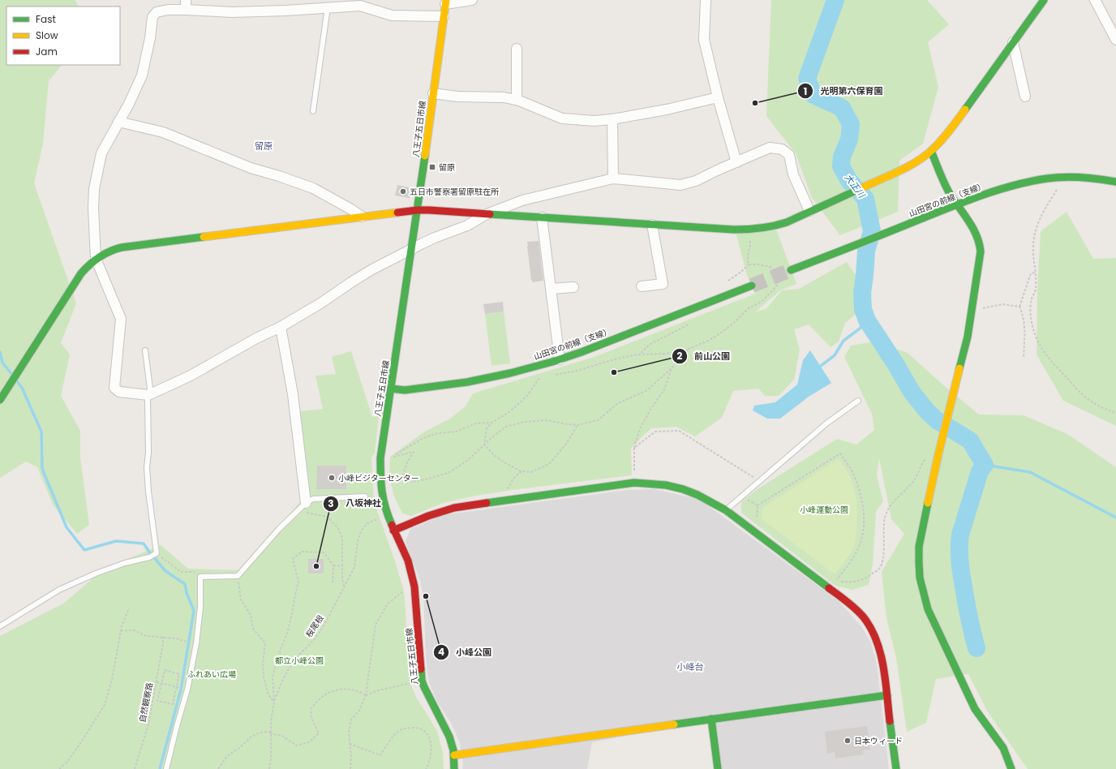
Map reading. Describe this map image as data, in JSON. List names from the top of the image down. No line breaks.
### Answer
{"streets":{"street":["八王子五日市線","山田宮の前線（支線）"],"path":["桜尾根","自然観察路"]},"crossings":[["八王子五日市線","山田宮の前線（支線）"]],"districts":["留原","小峰台"],"water":["大正川"],"parks":["小峰運動公園","都立小峰公園","ふれあい広場"],"places":{"other":["光明第六保育園","五日市警察署留原駐在所","前山公園","小峰ビジターセンター","八坂神社","小峰公園","日本ウィード"],"transit":["留原"]},"legend":["Fast","Slow","Jam"]}
